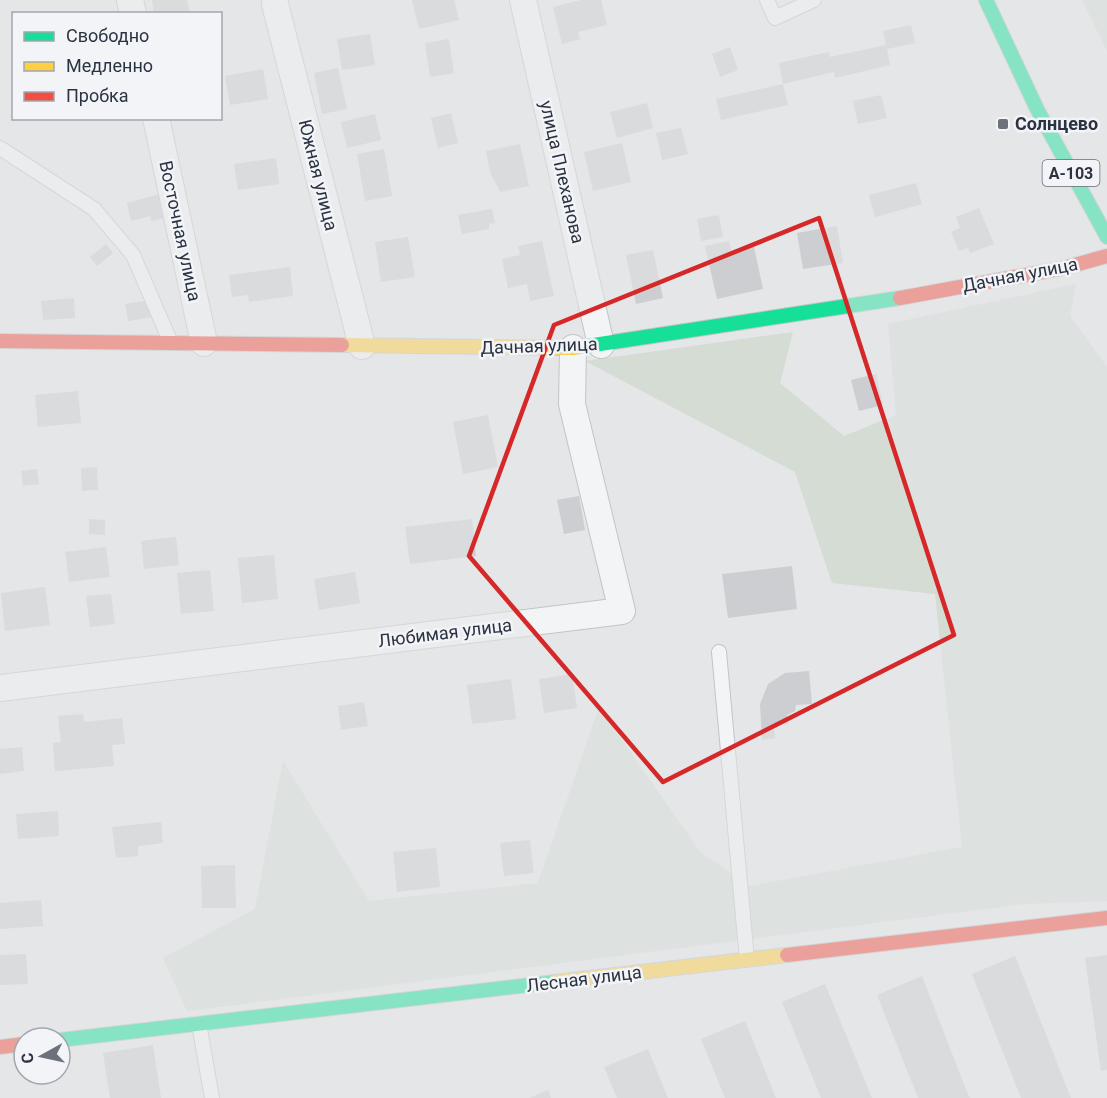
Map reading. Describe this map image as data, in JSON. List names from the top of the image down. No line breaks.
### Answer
{"streets":{"main road":["А-103","Дачная улица","Лесная улица"],"street":["улица Плеханова","Южная улица","Восточная улица","Любимая улица"]},"crossings":[["улица Плеханова","Дачная улица"],["Южная улица","Дачная улица"],["Восточная улица","Дачная улица"],["Дачная улица","Любимая улица"]],"places":{"transit":["Солнцево"]},"legend":["Свободно","Медленно","Пробка"],"north":"left"}
